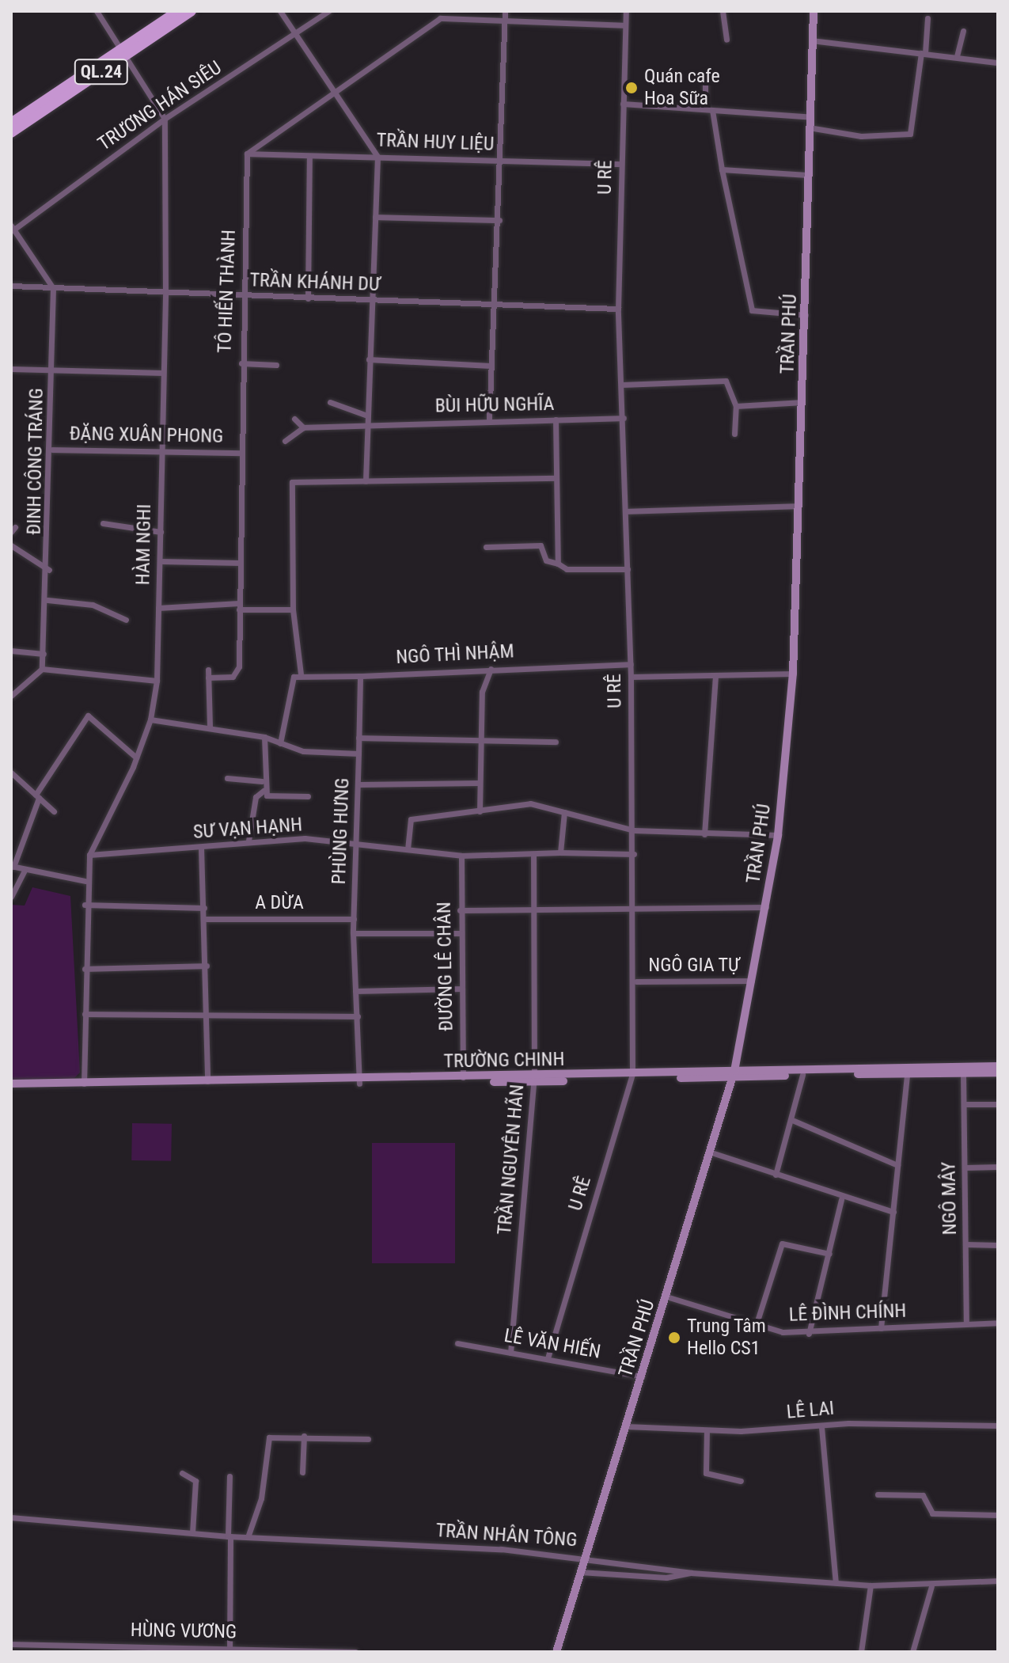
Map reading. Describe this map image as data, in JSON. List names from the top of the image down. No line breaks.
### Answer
{"streets":{"main road":["QL.24"],"street":["TRƯƠNG HÁN SIÊU","TRẦN HUY LIỆU","U RÊ","TRẦN KHÁNH DƯ","TÔ HIẾN THÀNH","TRẦN PHÚ","BÙI HỮU NGHĨA","ĐẶNG XUÂN PHONG","ĐINH CÔNG TRÁNG","HÀM NGHI","NGÔ THÌ NHẬM","SƯ VẠN HẠNH","PHÙNG HƯNG","A DỪA","NGÔ GIA TỰ","ĐƯỜNG LÊ CHÂN","TRƯỜNG CHINH","TRẦN NGUYÊN HÃN","NGÔ MÂY","LÊ ĐÌNH CHÍNH","LÊ VĂN HIẾN","LÊ LAI","TRẦN NHÂN TÔNG","HÙNG VƯƠNG"]},"crossings":[["QL.24","HÀM NGHI"],["TRƯƠNG HÁN SIÊU","HÀM NGHI"],["TRẦN HUY LIỆU","U RÊ"],["TRẦN HUY LIỆU","TÔ HIẾN THÀNH"],["U RÊ","TRẦN KHÁNH DƯ"],["U RÊ","BÙI HỮU NGHĨA"],["U RÊ","NGÔ THÌ NHẬM"],["U RÊ","SƯ VẠN HẠNH"],["U RÊ","NGÔ GIA TỰ"],["U RÊ","TRƯỜNG CHINH"],["U RÊ","LÊ VĂN HIẾN"],["TRẦN KHÁNH DƯ","TÔ HIẾN THÀNH"],["TRẦN KHÁNH DƯ","ĐINH CÔNG TRÁNG"],["TRẦN KHÁNH DƯ","HÀM NGHI"],["TÔ HIẾN THÀNH","ĐẶNG XUÂN PHONG"],["TRẦN PHÚ","NGÔ GIA TỰ"],["TRẦN PHÚ","TRƯỜNG CHINH"],["TRẦN PHÚ","LÊ ĐÌNH CHÍNH"],["TRẦN PHÚ","LÊ VĂN HIẾN"],["TRẦN PHÚ","LÊ LAI"],["TRẦN PHÚ","TRẦN NHÂN TÔNG"],["ĐẶNG XUÂN PHONG","ĐINH CÔNG TRÁNG"],["ĐẶNG XUÂN PHONG","HÀM NGHI"],["HÀM NGHI","SƯ VẠN HẠNH"],["HÀM NGHI","PHÙNG HƯNG"],["HÀM NGHI","TRƯỜNG CHINH"],["SƯ VẠN HẠNH","PHÙNG HƯNG"],["SƯ VẠN HẠNH","ĐƯỜNG LÊ CHÂN"],["SƯ VẠN HẠNH","TRẦN NGUYÊN HÃN"],["PHÙNG HƯNG","A DỪA"],["PHÙNG HƯNG","TRƯỜNG CHINH"],["ĐƯỜNG LÊ CHÂN","TRƯỜNG CHINH"],["TRƯỜNG CHINH","TRẦN NGUYÊN HÃN"],["TRƯỜNG CHINH","NGÔ MÂY"],["TRẦN NGUYÊN HÃN","LÊ VĂN HIẾN"],["NGÔ MÂY","LÊ ĐÌNH CHÍNH"]],"places":["Quán cafe Hoa Sữa","Trung Tâm Hello CS1"]}
